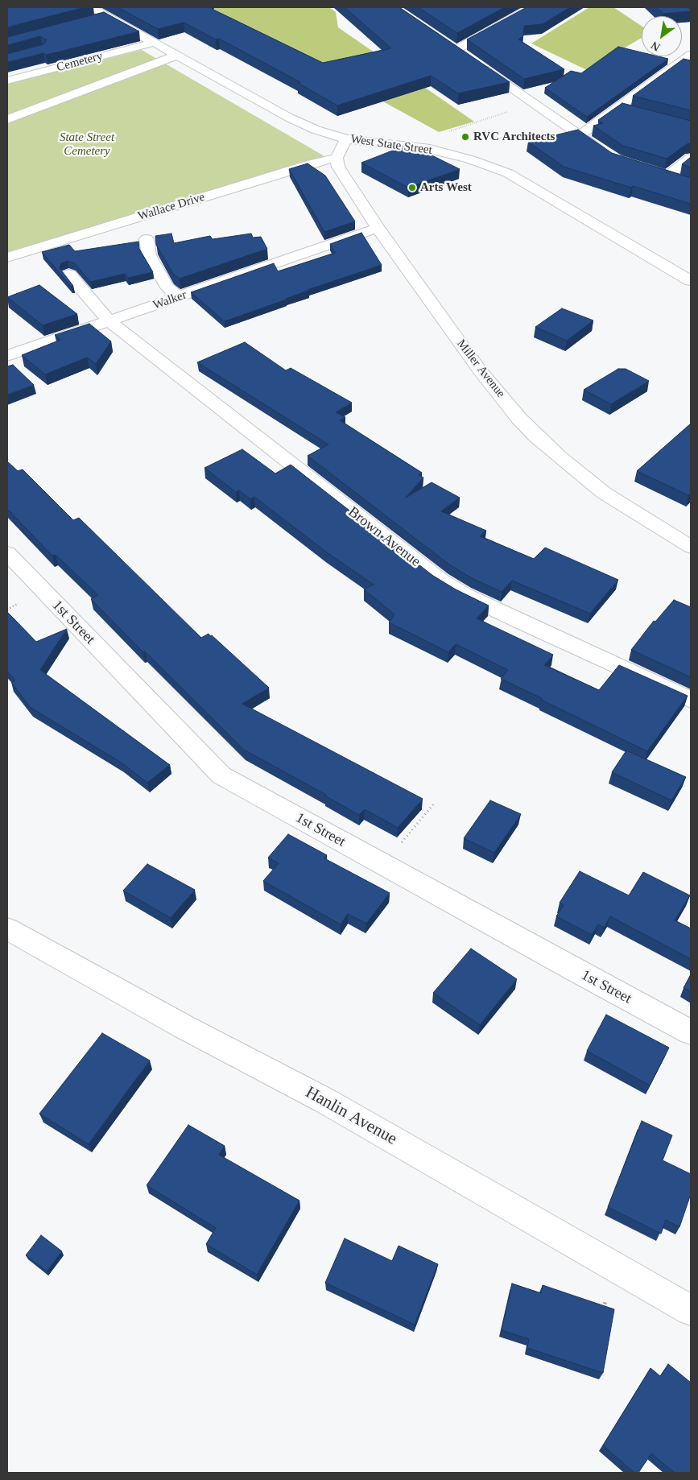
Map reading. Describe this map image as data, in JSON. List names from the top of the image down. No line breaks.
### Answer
{"streets":{"street":["Cemetery","West State Street","Wallace Drive","Walker","Miller Avenue","Brown Avenue","1st Street","Hanlin Avenue"]},"crossings":[["Cemetery","West State Street"],["Wallace Drive","Miller Avenue"],["Walker","Miller Avenue"],["Walker","Brown Avenue"]],"parks":["State Street Cemetery"],"places":["RVC Architects","Arts West"],"north":"bottom left"}
